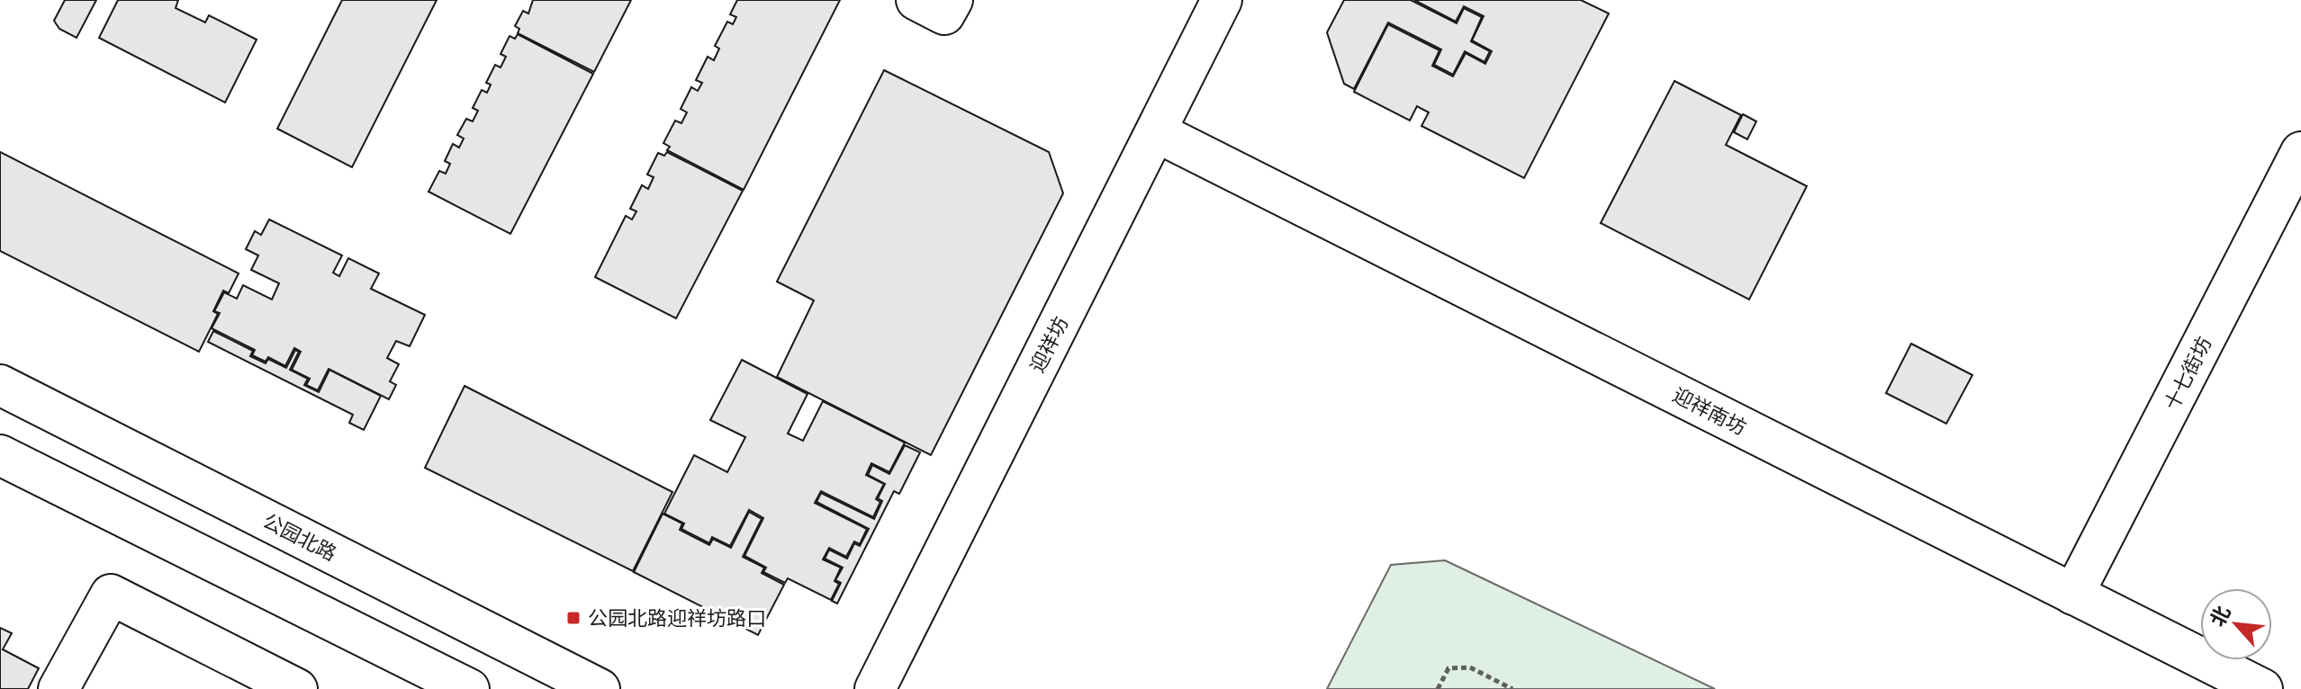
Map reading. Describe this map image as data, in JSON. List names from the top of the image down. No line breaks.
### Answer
{"streets":{"street":["迎祥坊","十七街坊","迎祥南坊","公园北路"]},"crossings":[["迎祥坊","迎祥南坊"],["十七街坊","迎祥南坊"]],"places":{"transit":["公园北路迎祥坊路口"]},"north":"top left"}
